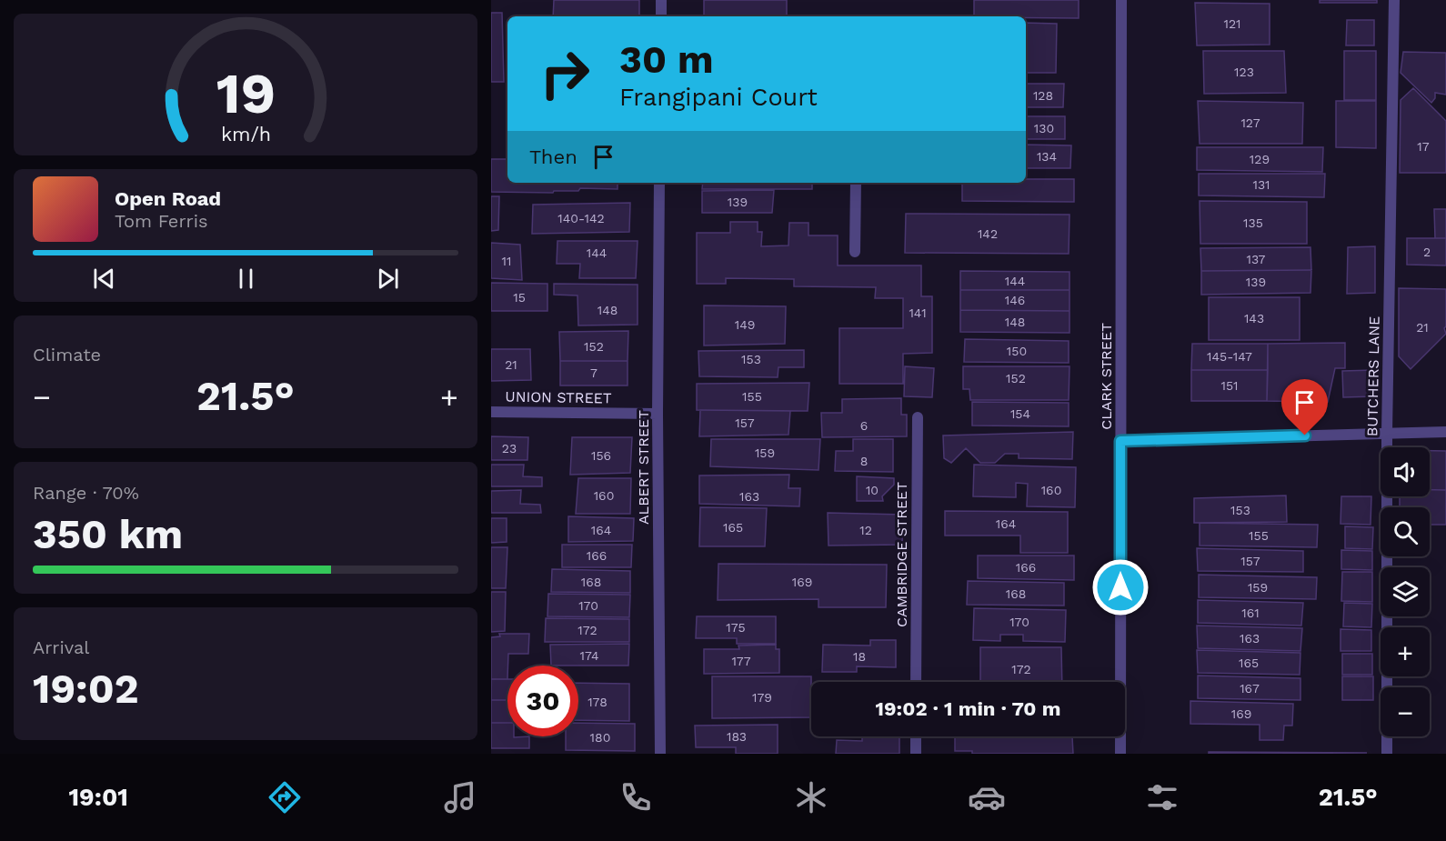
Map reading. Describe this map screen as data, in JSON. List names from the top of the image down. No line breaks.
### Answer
{"streets":{"street":["CLARK STREET","BUTCHERS LANE","UNION STREET","ALBERT STREET","CAMBRIDGE STREET"]},"crossings":[["UNION STREET","ALBERT STREET"]],"house_numbers":["121","123","128","127","130","17","134","129","131","139","140-142","135","142","2","144","137","11","144","139","15","146","148","141","143","148","149","21","152","150","145-147","153","21","7","152","151","155","154","157","6","23","159","156","8","10","160","160","163","153","164","165","164","12","155","166","157","166","168","169","159","168","170","161","170","175","172","163","174","18","177","165","172","167","179","178","169","183","180"],"page":{"turn":["30 m","Frangipani Court"],"then":"Then","song":["Open Road","Tom Ferris"],"tile":["Climate",["Range · 70%","350 km"],["Arrival","19:02"]],"heat":["−","21.5°","+"],"map_buttons":["+","−"],"limit":"30","trip":"19:02 · 1 min · 70 m","tabs":["19:01","21.5°"],"gauge":["19","km/h"]}}
